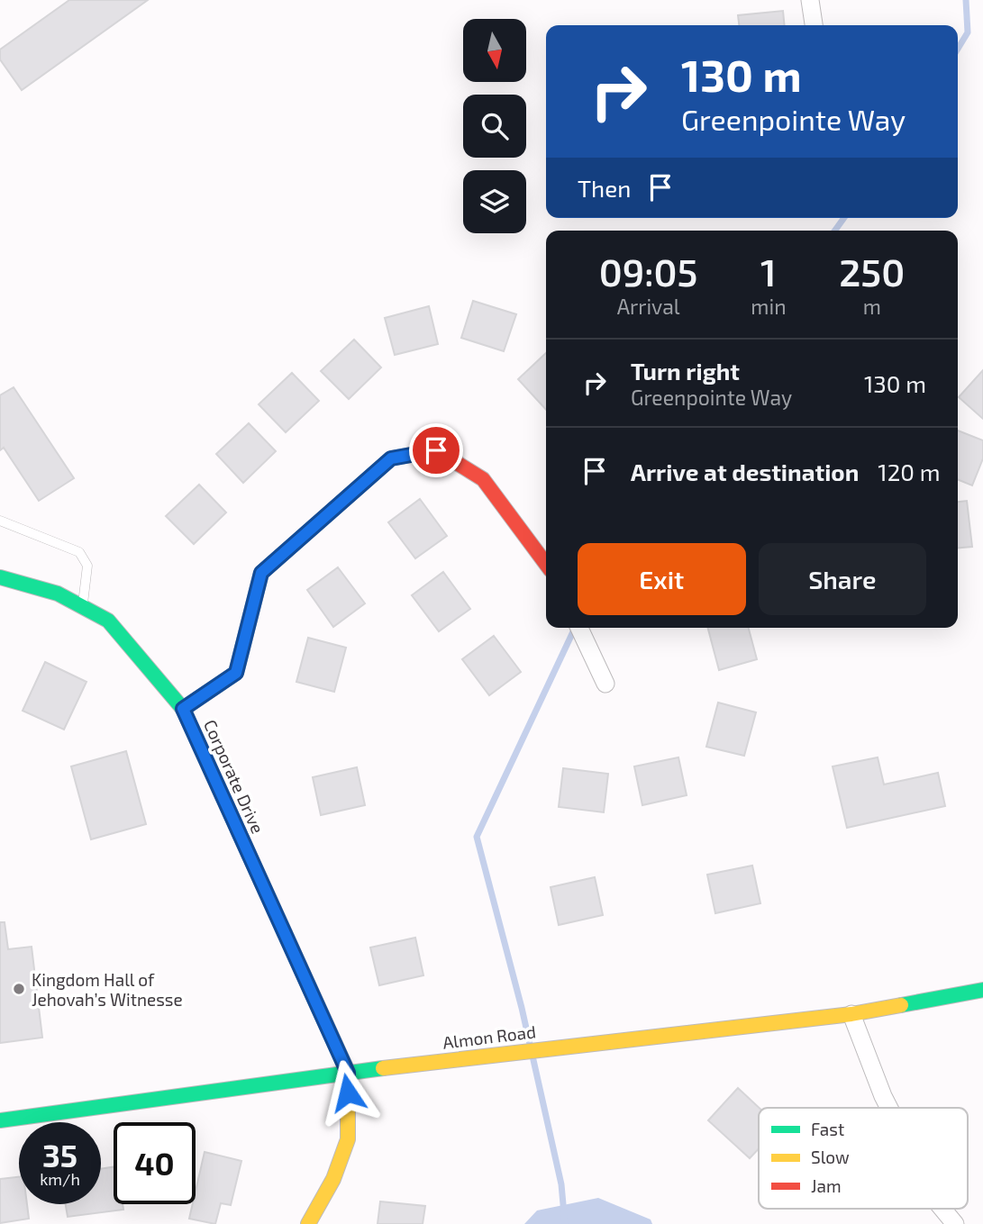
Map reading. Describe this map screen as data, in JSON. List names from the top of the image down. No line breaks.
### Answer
{"streets":{"street":["Corporate Drive","Almon Road"]},"crossings":[["Corporate Drive","Almon Road"]],"places":["Kingdom Hall of Jehovah’s Witnesse"],"legend":["Fast","Slow","Jam"],"north":"bottom","page":{"turn":["130 m","Greenpointe Way"],"then":"Then","eta":["09:05","Arrival","1","min","250","m"],"list":[{"name":"Turn right","note":"Greenpointe Way","value":"130 m"},{"name":"Arrive at destination","value":"120 m"}],"buttons":["Exit","Share"],"speed":"35 km/h","limit":"40"}}
